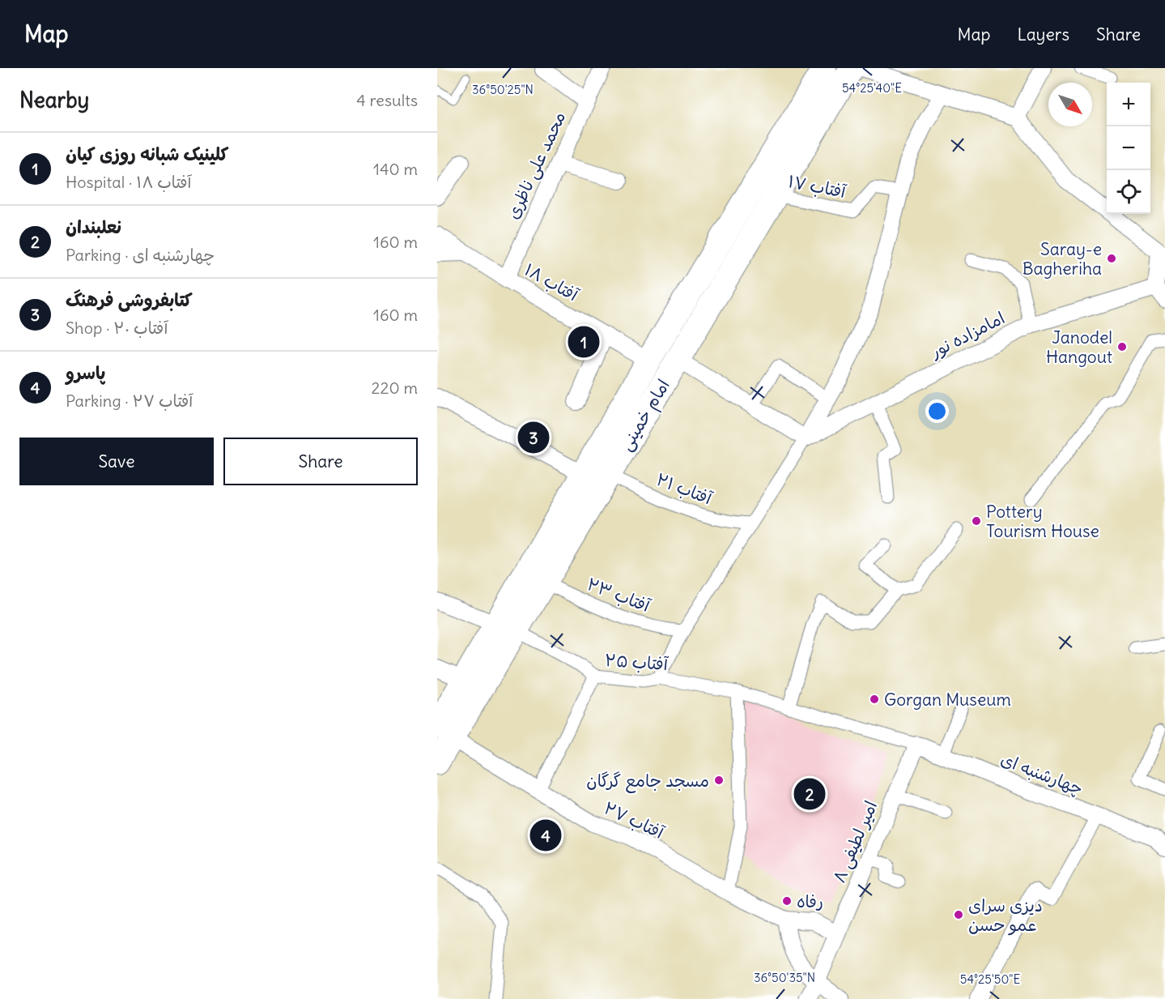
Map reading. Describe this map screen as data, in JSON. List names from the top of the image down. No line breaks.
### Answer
{"streets":{"main road":["امام خمینی"],"street":["محمد علی ناظری","۱۷ آفتاب","آفتاب ۱۸","امامزاده نور","آفتاب ۲۱","آفتاب ۲۳","آفتاب ۲۵","چهارشنبه ای","آفتاب ۲۷","۸ امیر لطیفی"]},"crossings":[["محمد علی ناظری","آفتاب ۱۸"],["۱۷ آفتاب","امام خمینی"],["آفتاب ۱۸","امام خمینی"],["امام خمینی","آفتاب ۲۱"],["امام خمینی","آفتاب ۲۳"],["امام خمینی","آفتاب ۲۵"],["امام خمینی","آفتاب ۲۷"],["آفتاب ۲۵","چهارشنبه ای"],["آفتاب ۲۵","۸ امیر لطیفی"],["چهارشنبه ای","۸ امیر لطیفی"]],"places":["Saray-e Bagheriha","Janodel Hangout","Pottery Tourism House","Gorgan Museum","مسجد جامع گرگان","رفاه","دیزی سرای عمو حسن"],"north":"bottom right","page":{"header":"Map","nav":["Map","Layers","Share"],"heading":["Nearby","4 results"],"map_buttons":["+","−"],"list":[{"mark":"1","name":"کلینیک شبانه روزی کیان","note":"Hospital · آفتاب ۱۸","value":"140 m"},{"mark":"2","name":"نعلبندان","note":"Parking · چهارشنبه ای","value":"160 m"},{"mark":"3","name":"کتابفروشی فرهنگ","note":"Shop · ۲۰ آفتاب","value":"160 m"},{"mark":"4","name":"پاسرو","note":"Parking · آفتاب ۲۷","value":"220 m"}],"pins":["1","3","2","4"],"buttons":["Save","Share"]},"coordinates":["54°25'40\"E","36°50'25\"N","36°50'35\"N","54°25'50\"E"]}
